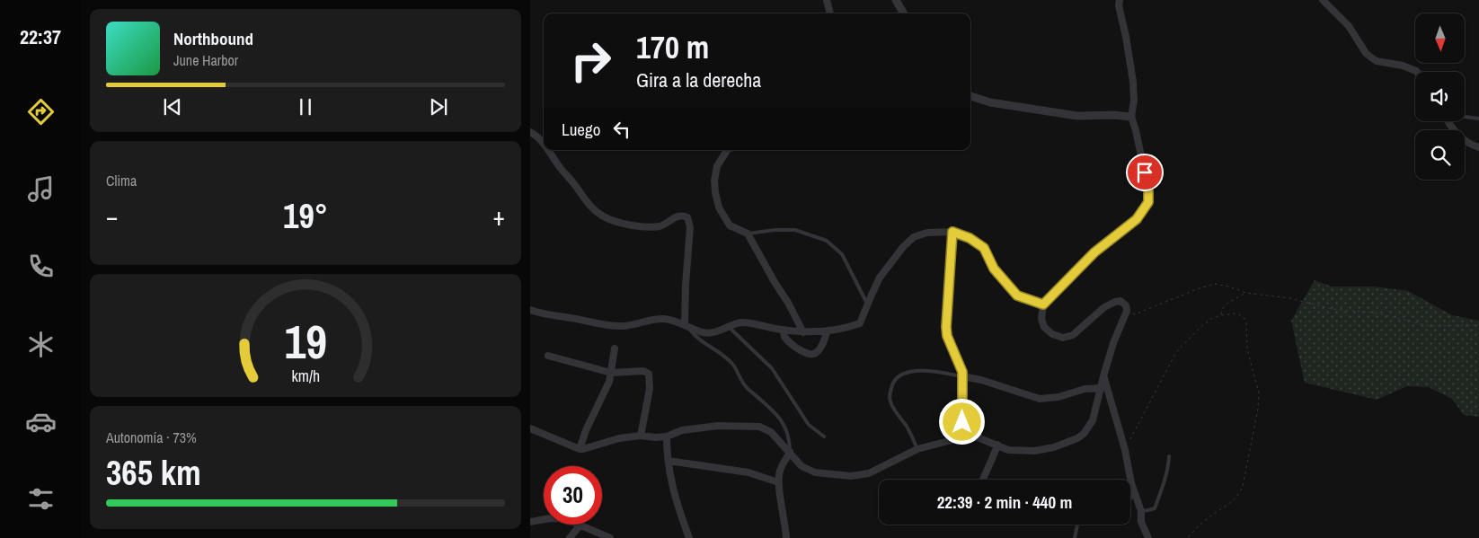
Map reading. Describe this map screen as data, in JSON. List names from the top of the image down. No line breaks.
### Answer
{"north":"bottom","page":{"tabs":"22:37","turn":["170 m","Gira a la derecha"],"song":["Northbound","June Harbor"],"then":"Luego","tile":["Clima",["Autonomía · 73%","365 km"]],"heat":["−","19°","+"],"limit":"30","trip":"22:39 · 2 min · 440 m","gauge":["19","km/h"]}}
